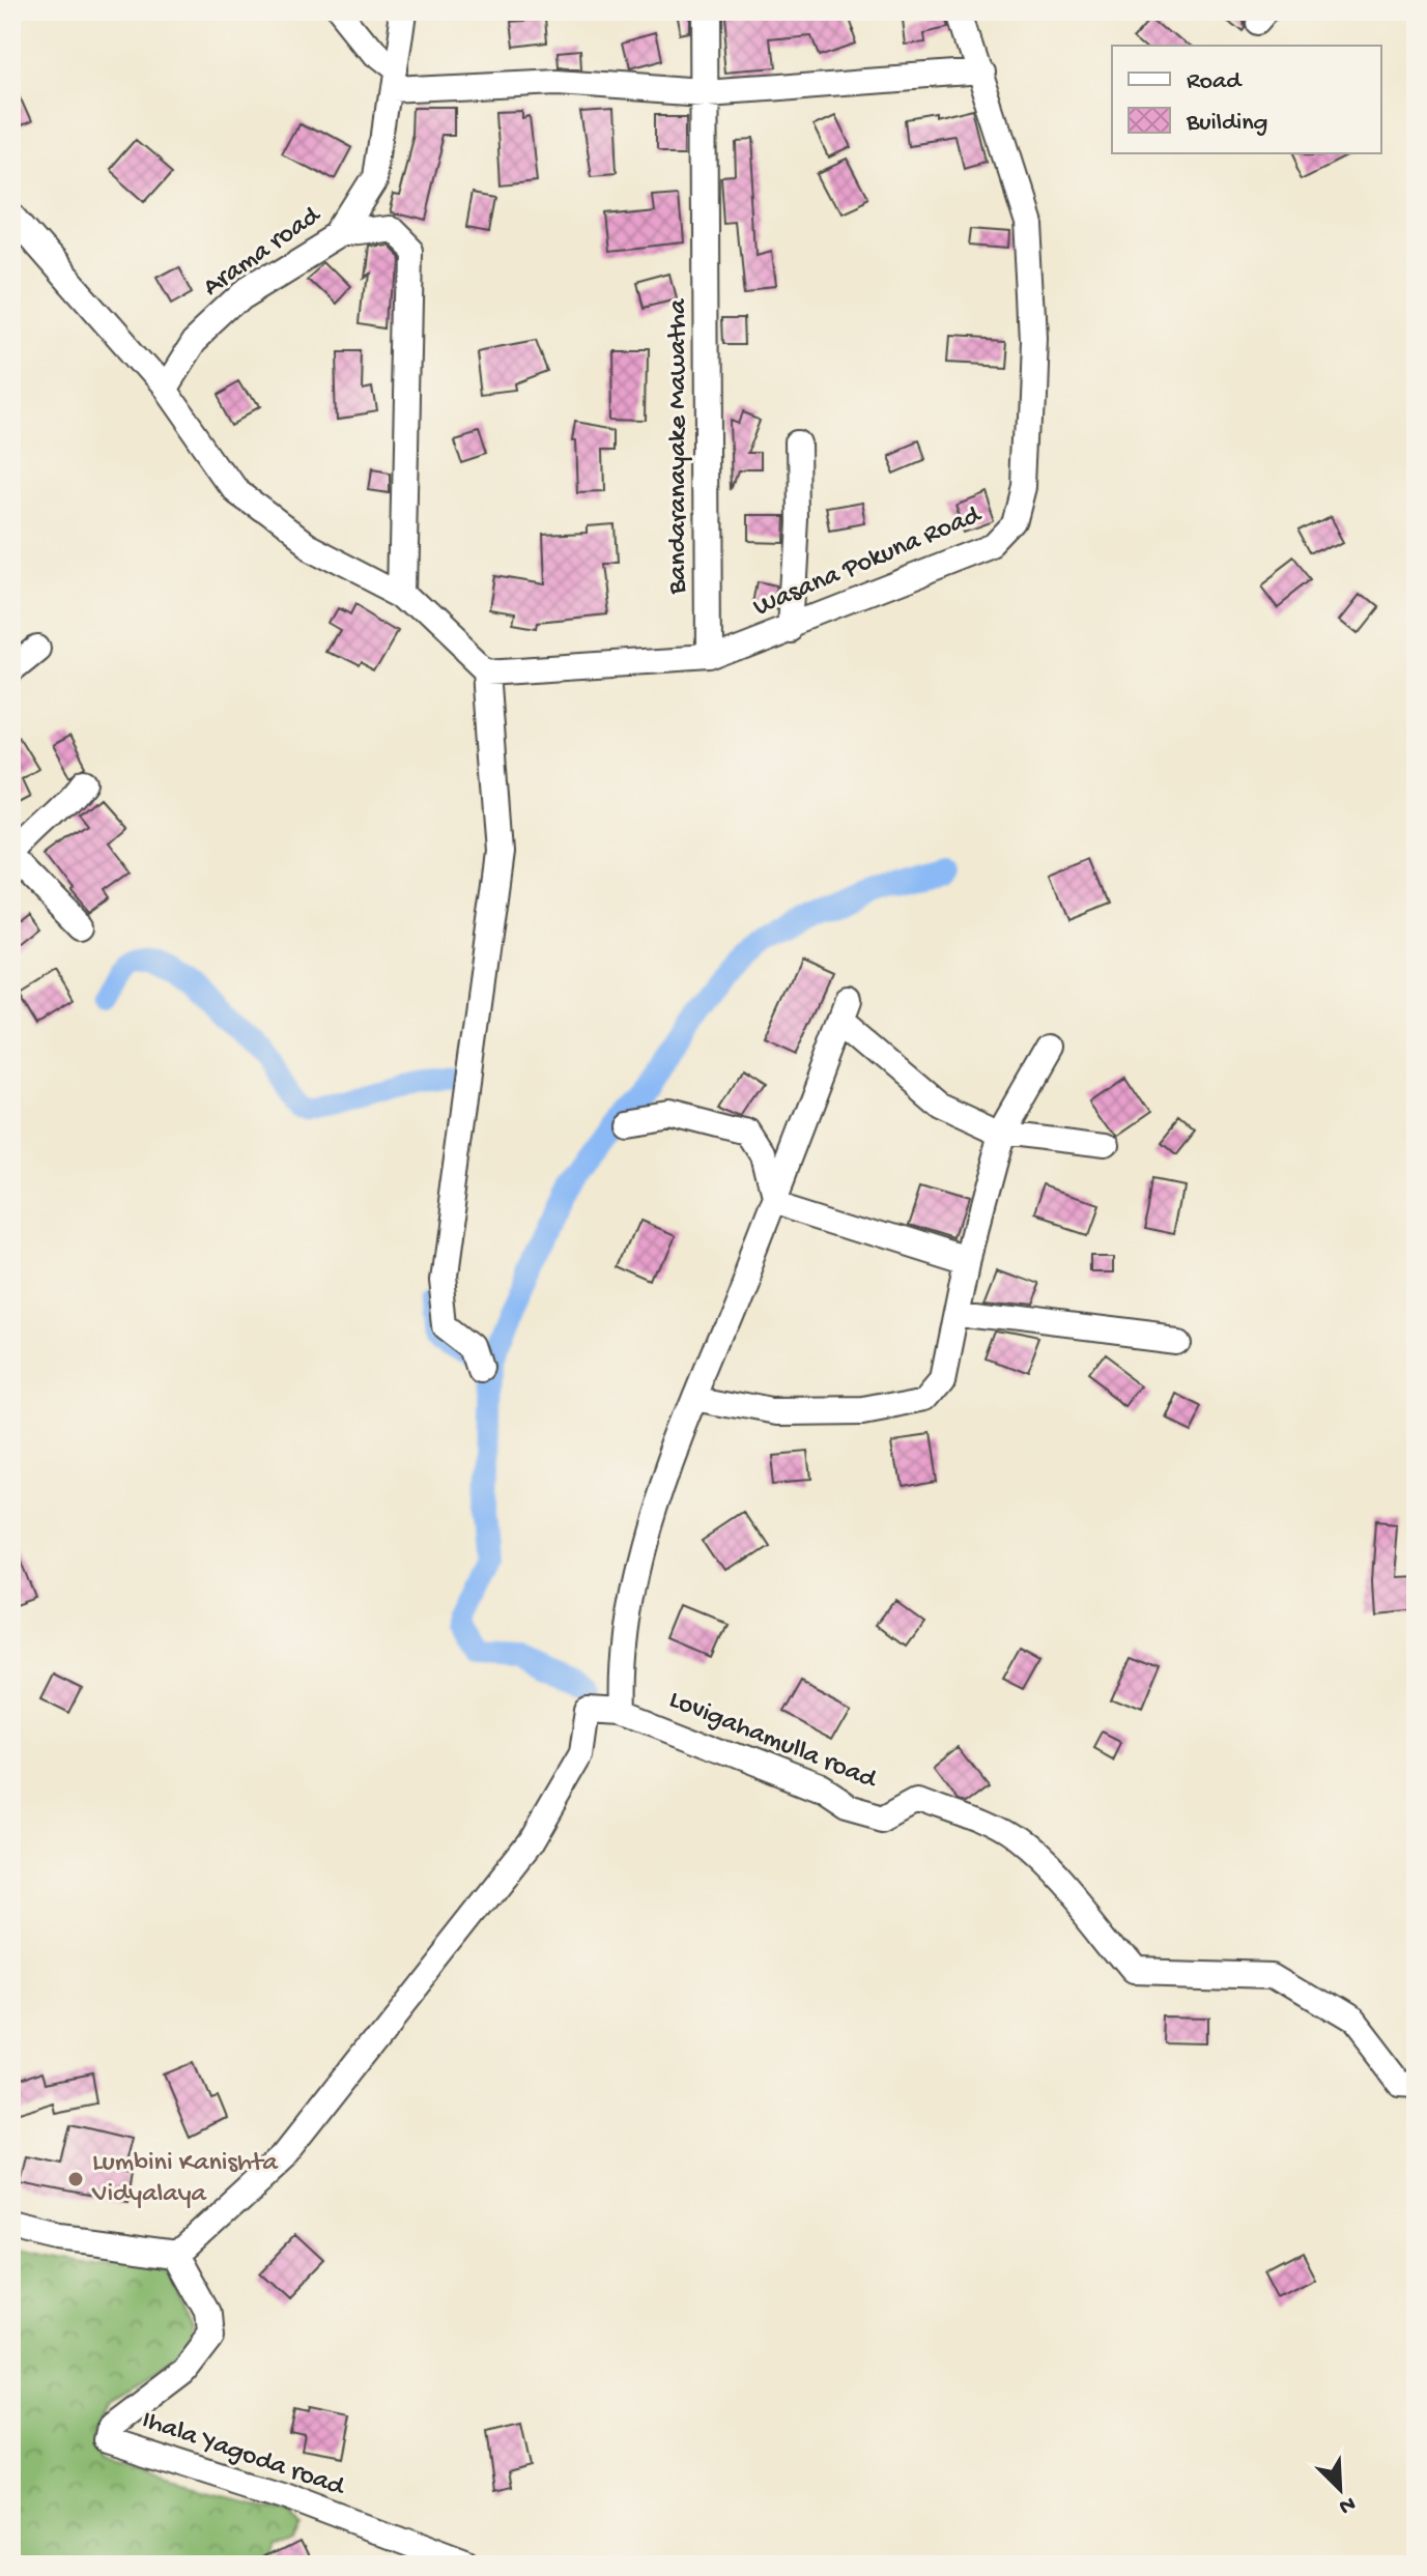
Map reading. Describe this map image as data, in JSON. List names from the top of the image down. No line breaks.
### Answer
{"streets":{"street":["Arama road","Bandaranayake Mawatha","Wasana Pokuna Road","Lovigahamulla road","Ihala Yagoda road"]},"crossings":[["Bandaranayake Mawatha","Wasana Pokuna Road"],["Lovigahamulla road","Ihala Yagoda road"]],"places":["Lumbini Kanishta Vidyalaya"],"legend":["Road","Building"],"north":"bottom right"}
